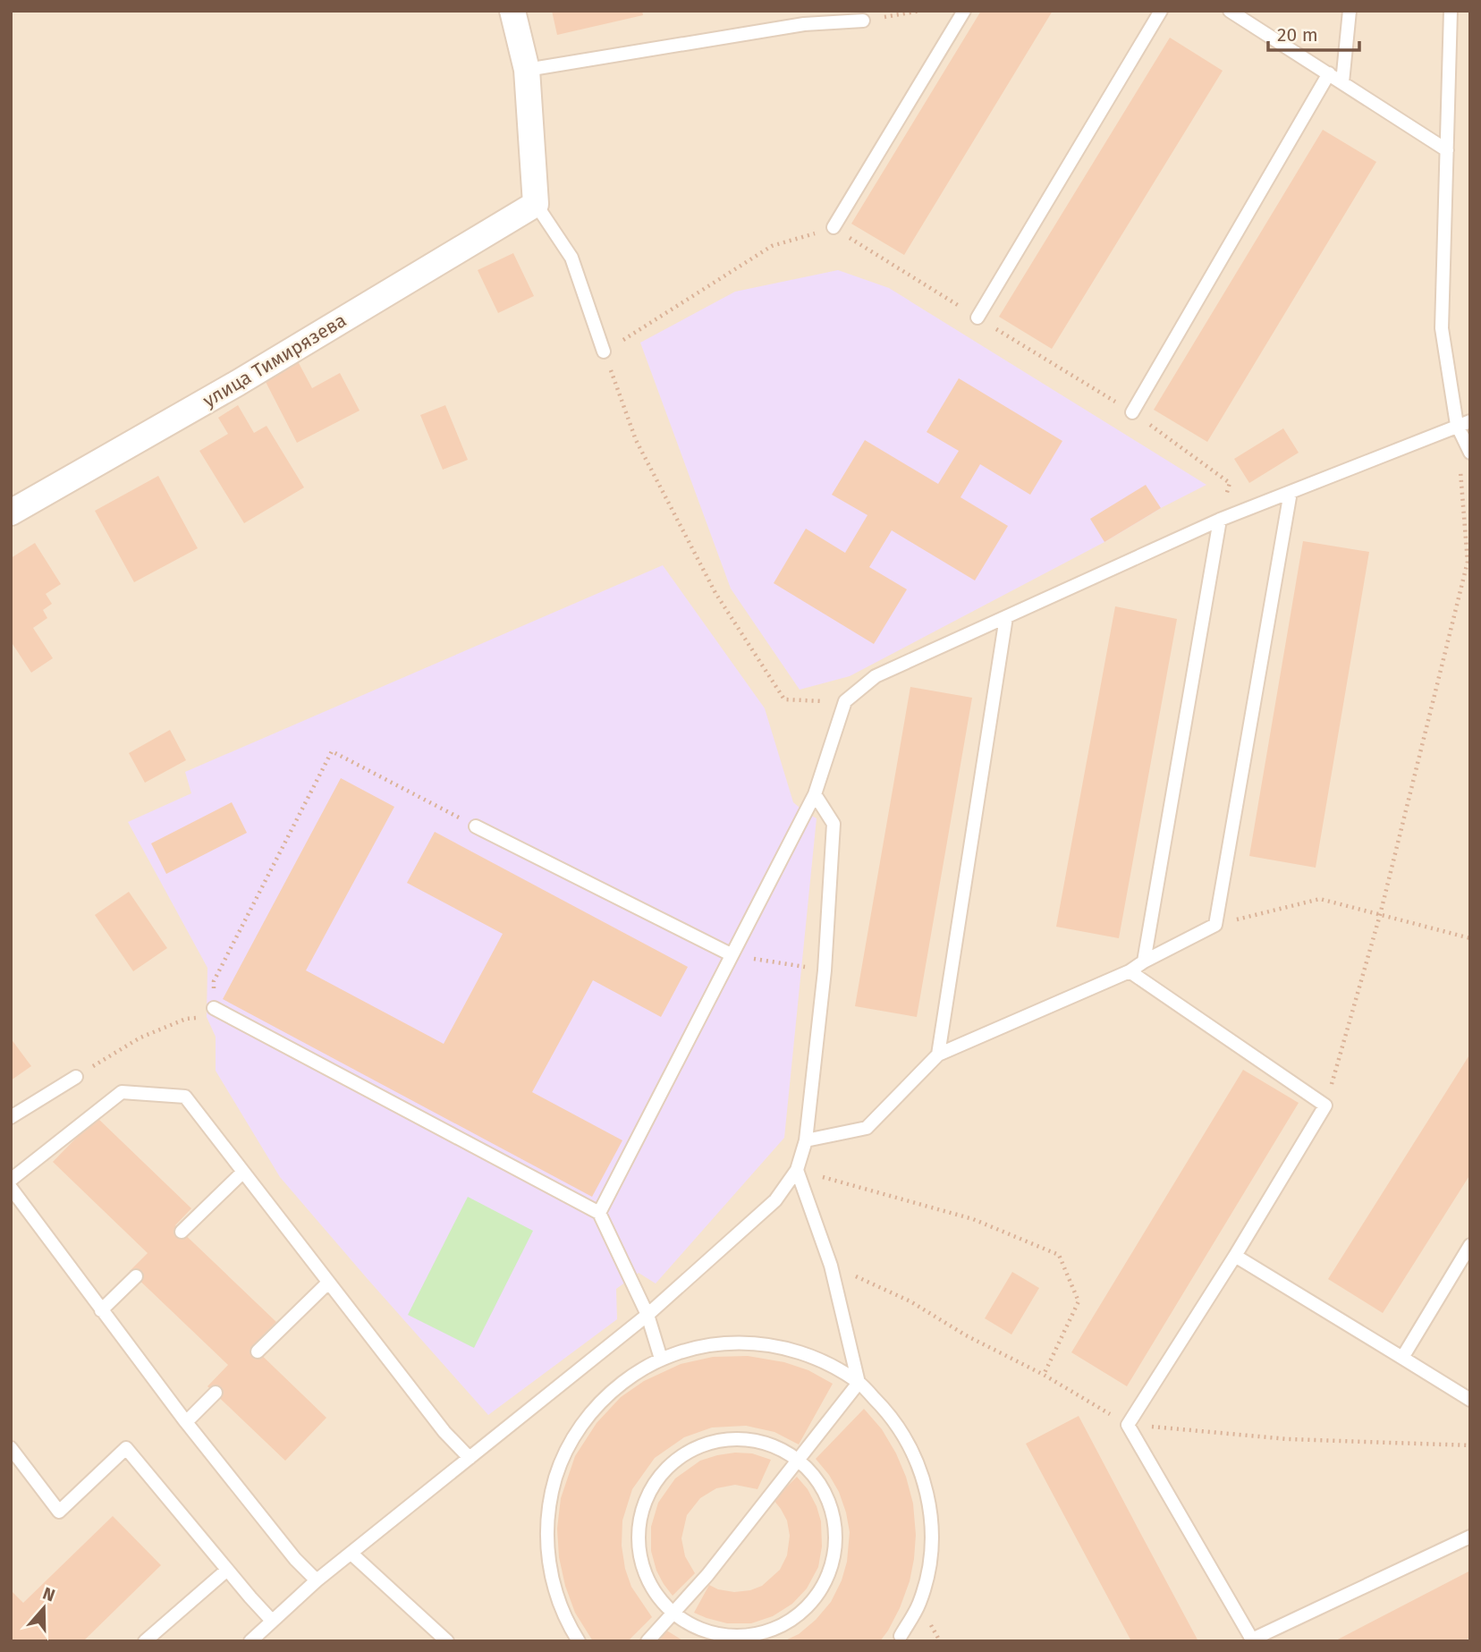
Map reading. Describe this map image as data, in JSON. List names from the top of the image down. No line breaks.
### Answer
{"streets":{"street":["улица Тимирязева"]},"scale_bar":"20 m","north":"top"}
